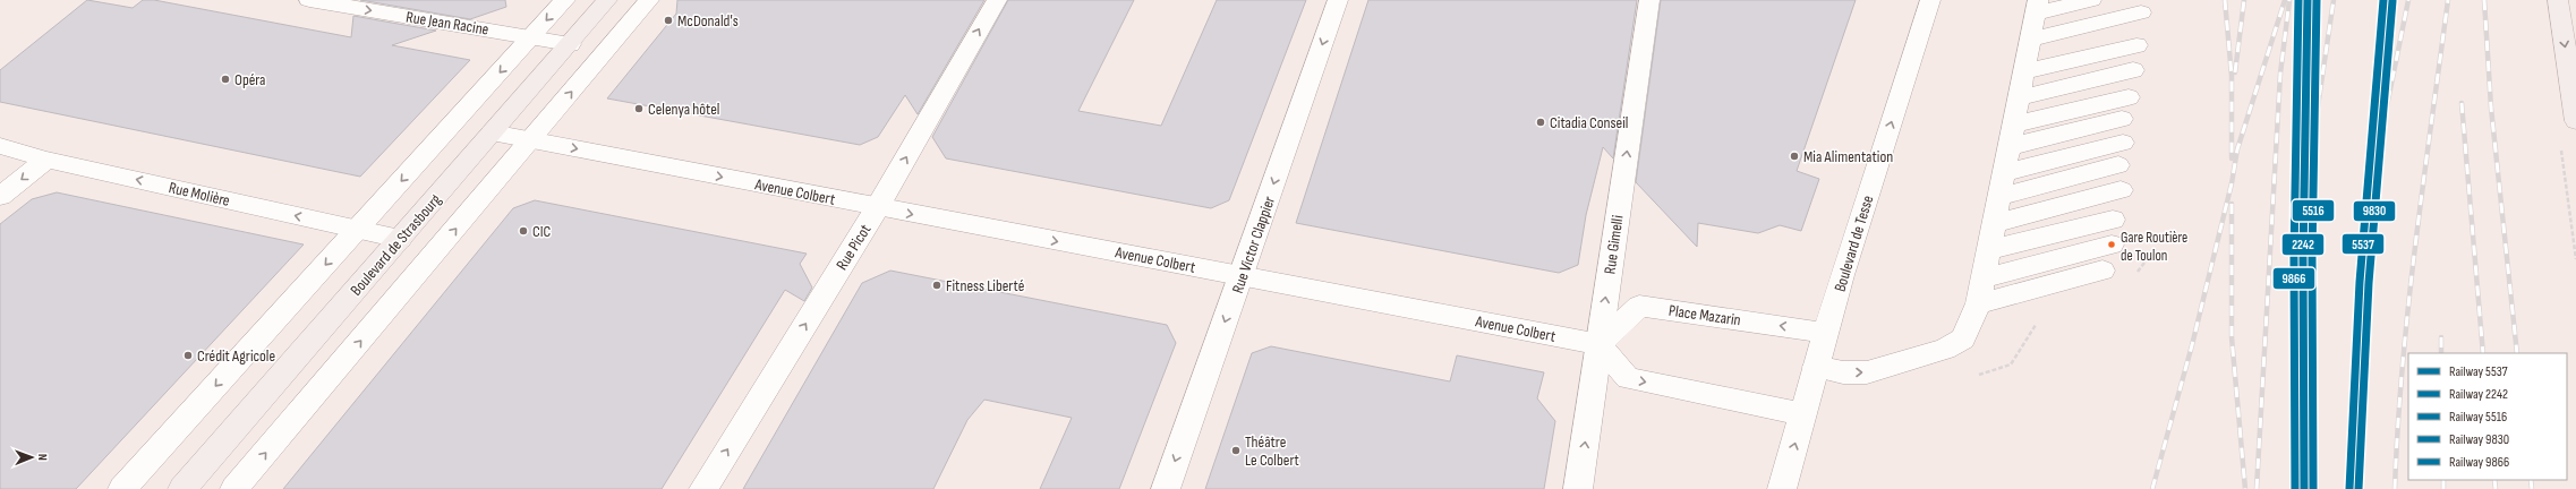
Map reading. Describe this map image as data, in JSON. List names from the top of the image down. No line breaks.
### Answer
{"streets":{"main road":["Boulevard de Strasbourg"],"street":["Rue Jean Racine","Avenue Colbert","Rue Molière","Boulevard de Tesse","Rue Victor Clappier","Rue Gimelli","Rue Picot","Place Mazarin"]},"crossings":[["Rue Jean Racine","Boulevard de Strasbourg"],["Avenue Colbert","Boulevard de Strasbourg"],["Avenue Colbert","Rue Victor Clappier"],["Avenue Colbert","Rue Gimelli"],["Avenue Colbert","Rue Picot"],["Avenue Colbert","Place Mazarin"],["Rue Molière","Boulevard de Strasbourg"],["Boulevard de Tesse","Place Mazarin"],["Rue Gimelli","Place Mazarin"]],"one_way":["Rue Jean Racine","Avenue Colbert","Rue Molière","Rue Victor Clappier","Rue Gimelli","Rue Picot","Place Mazarin"],"places":["McDonald's","Opéra","Celenya hôtel","Citadia Conseil","Mia Alimentation","CIC","Gare Routière de Toulon","Fitness Liberté","Crédit Agricole","Théâtre Le Colbert"],"lines":["rail line 5537","rail line 2242","rail line 5516","rail line 9866","rail line 9830"],"legend":["Railway 5537","Railway 2242","Railway 5516","Railway 9830","Railway 9866"],"north":"right"}
